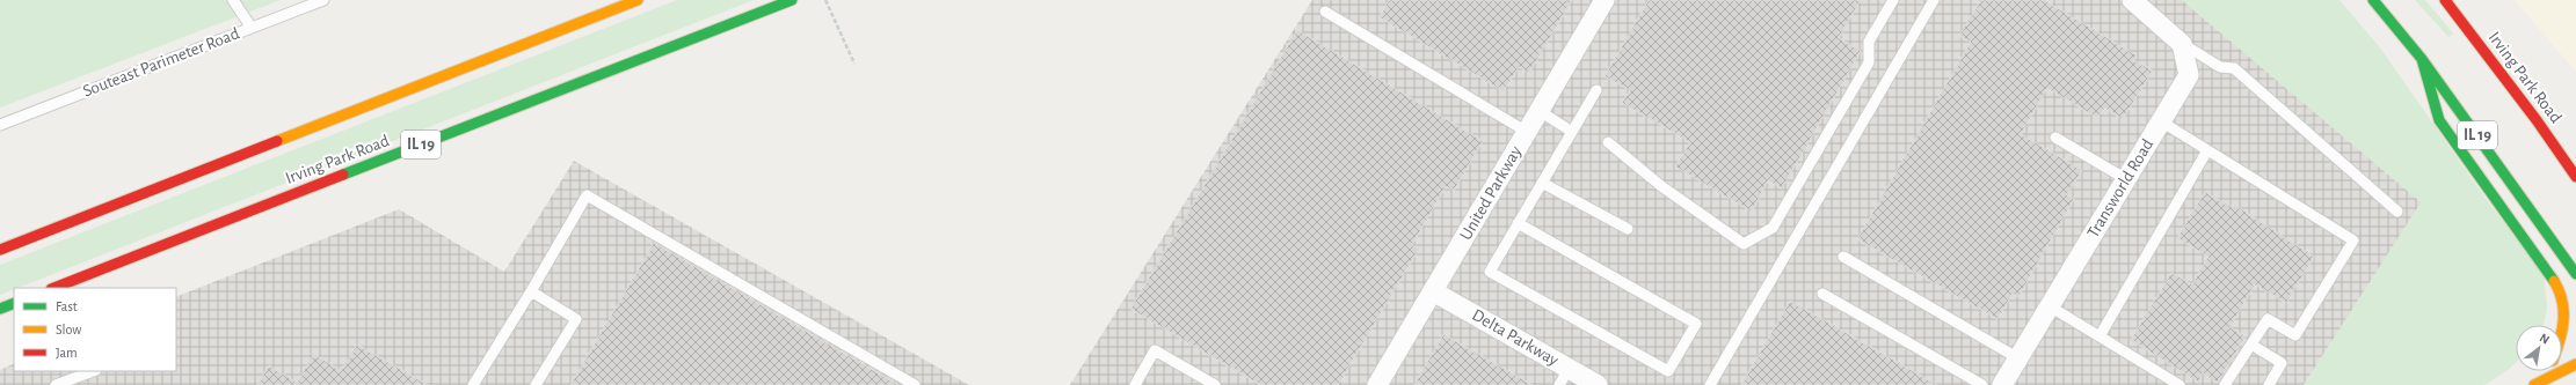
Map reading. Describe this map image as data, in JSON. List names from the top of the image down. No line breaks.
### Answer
{"streets":{"main road":["Irving Park Road","IL 19"],"street":["Transworld Road","United Parkway","Delta Parkway"],"lane":["Souteast Parimeter Road"]},"crossings":[["United Parkway","Delta Parkway"]],"legend":["Fast","Slow","Jam"],"north":"top right"}
